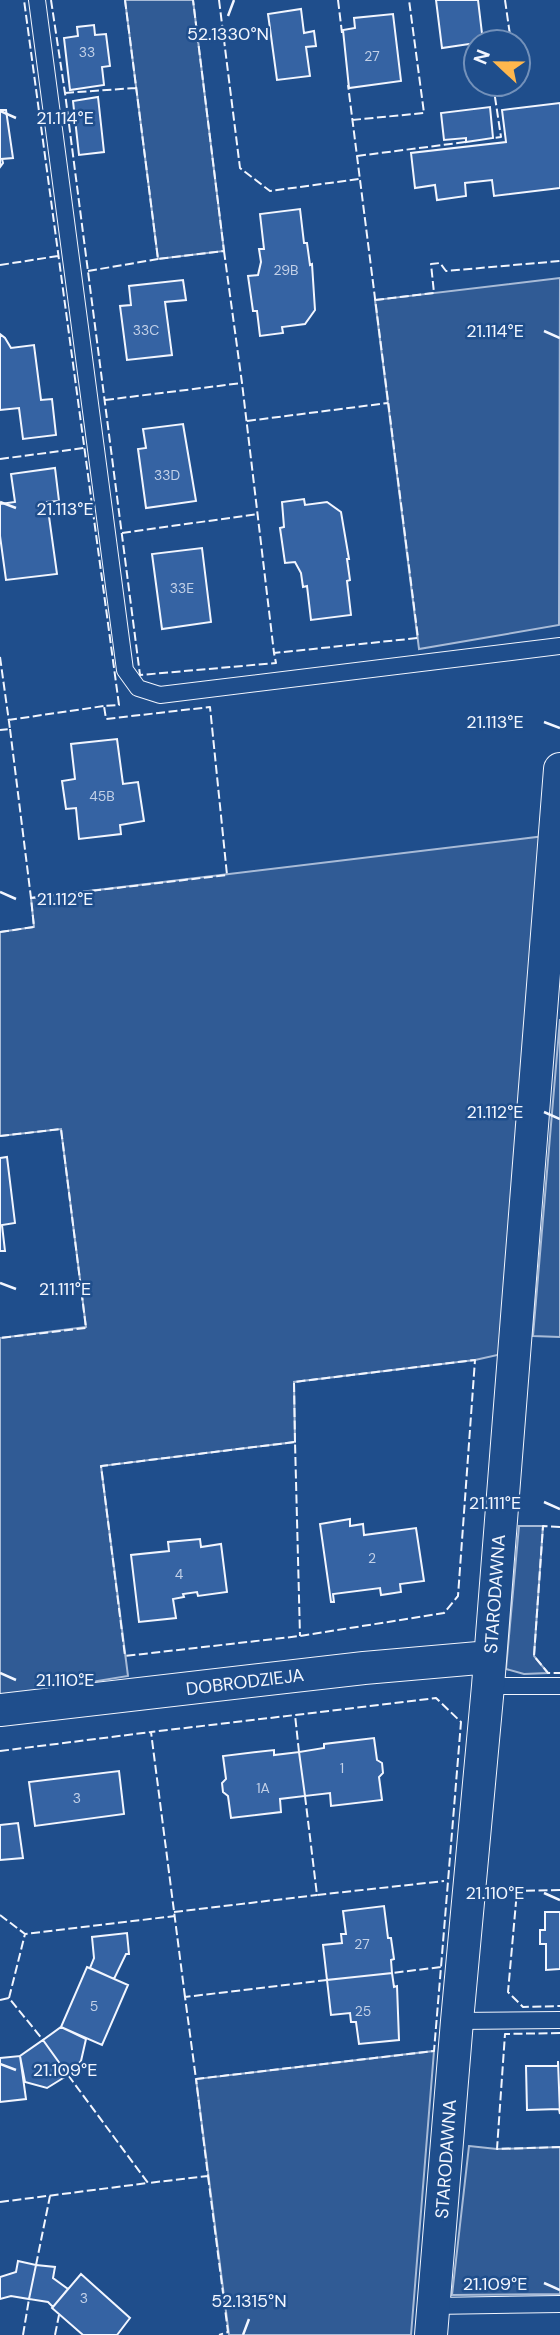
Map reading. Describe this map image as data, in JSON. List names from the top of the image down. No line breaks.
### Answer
{"streets":{"street":["STARODAWNA","DOBRODZIEJA"]},"crossings":[["STARODAWNA","DOBRODZIEJA"]],"house_numbers":["33","27","29B","33C","33D","33E","45B","2","4","1","1A","3","27","5","25","3"],"north":"left","coordinates":["52.1330°N","21.114°E","21.113°E","21.112°E","21.111°E","21.110°E","21.109°E","52.1315°N"]}
